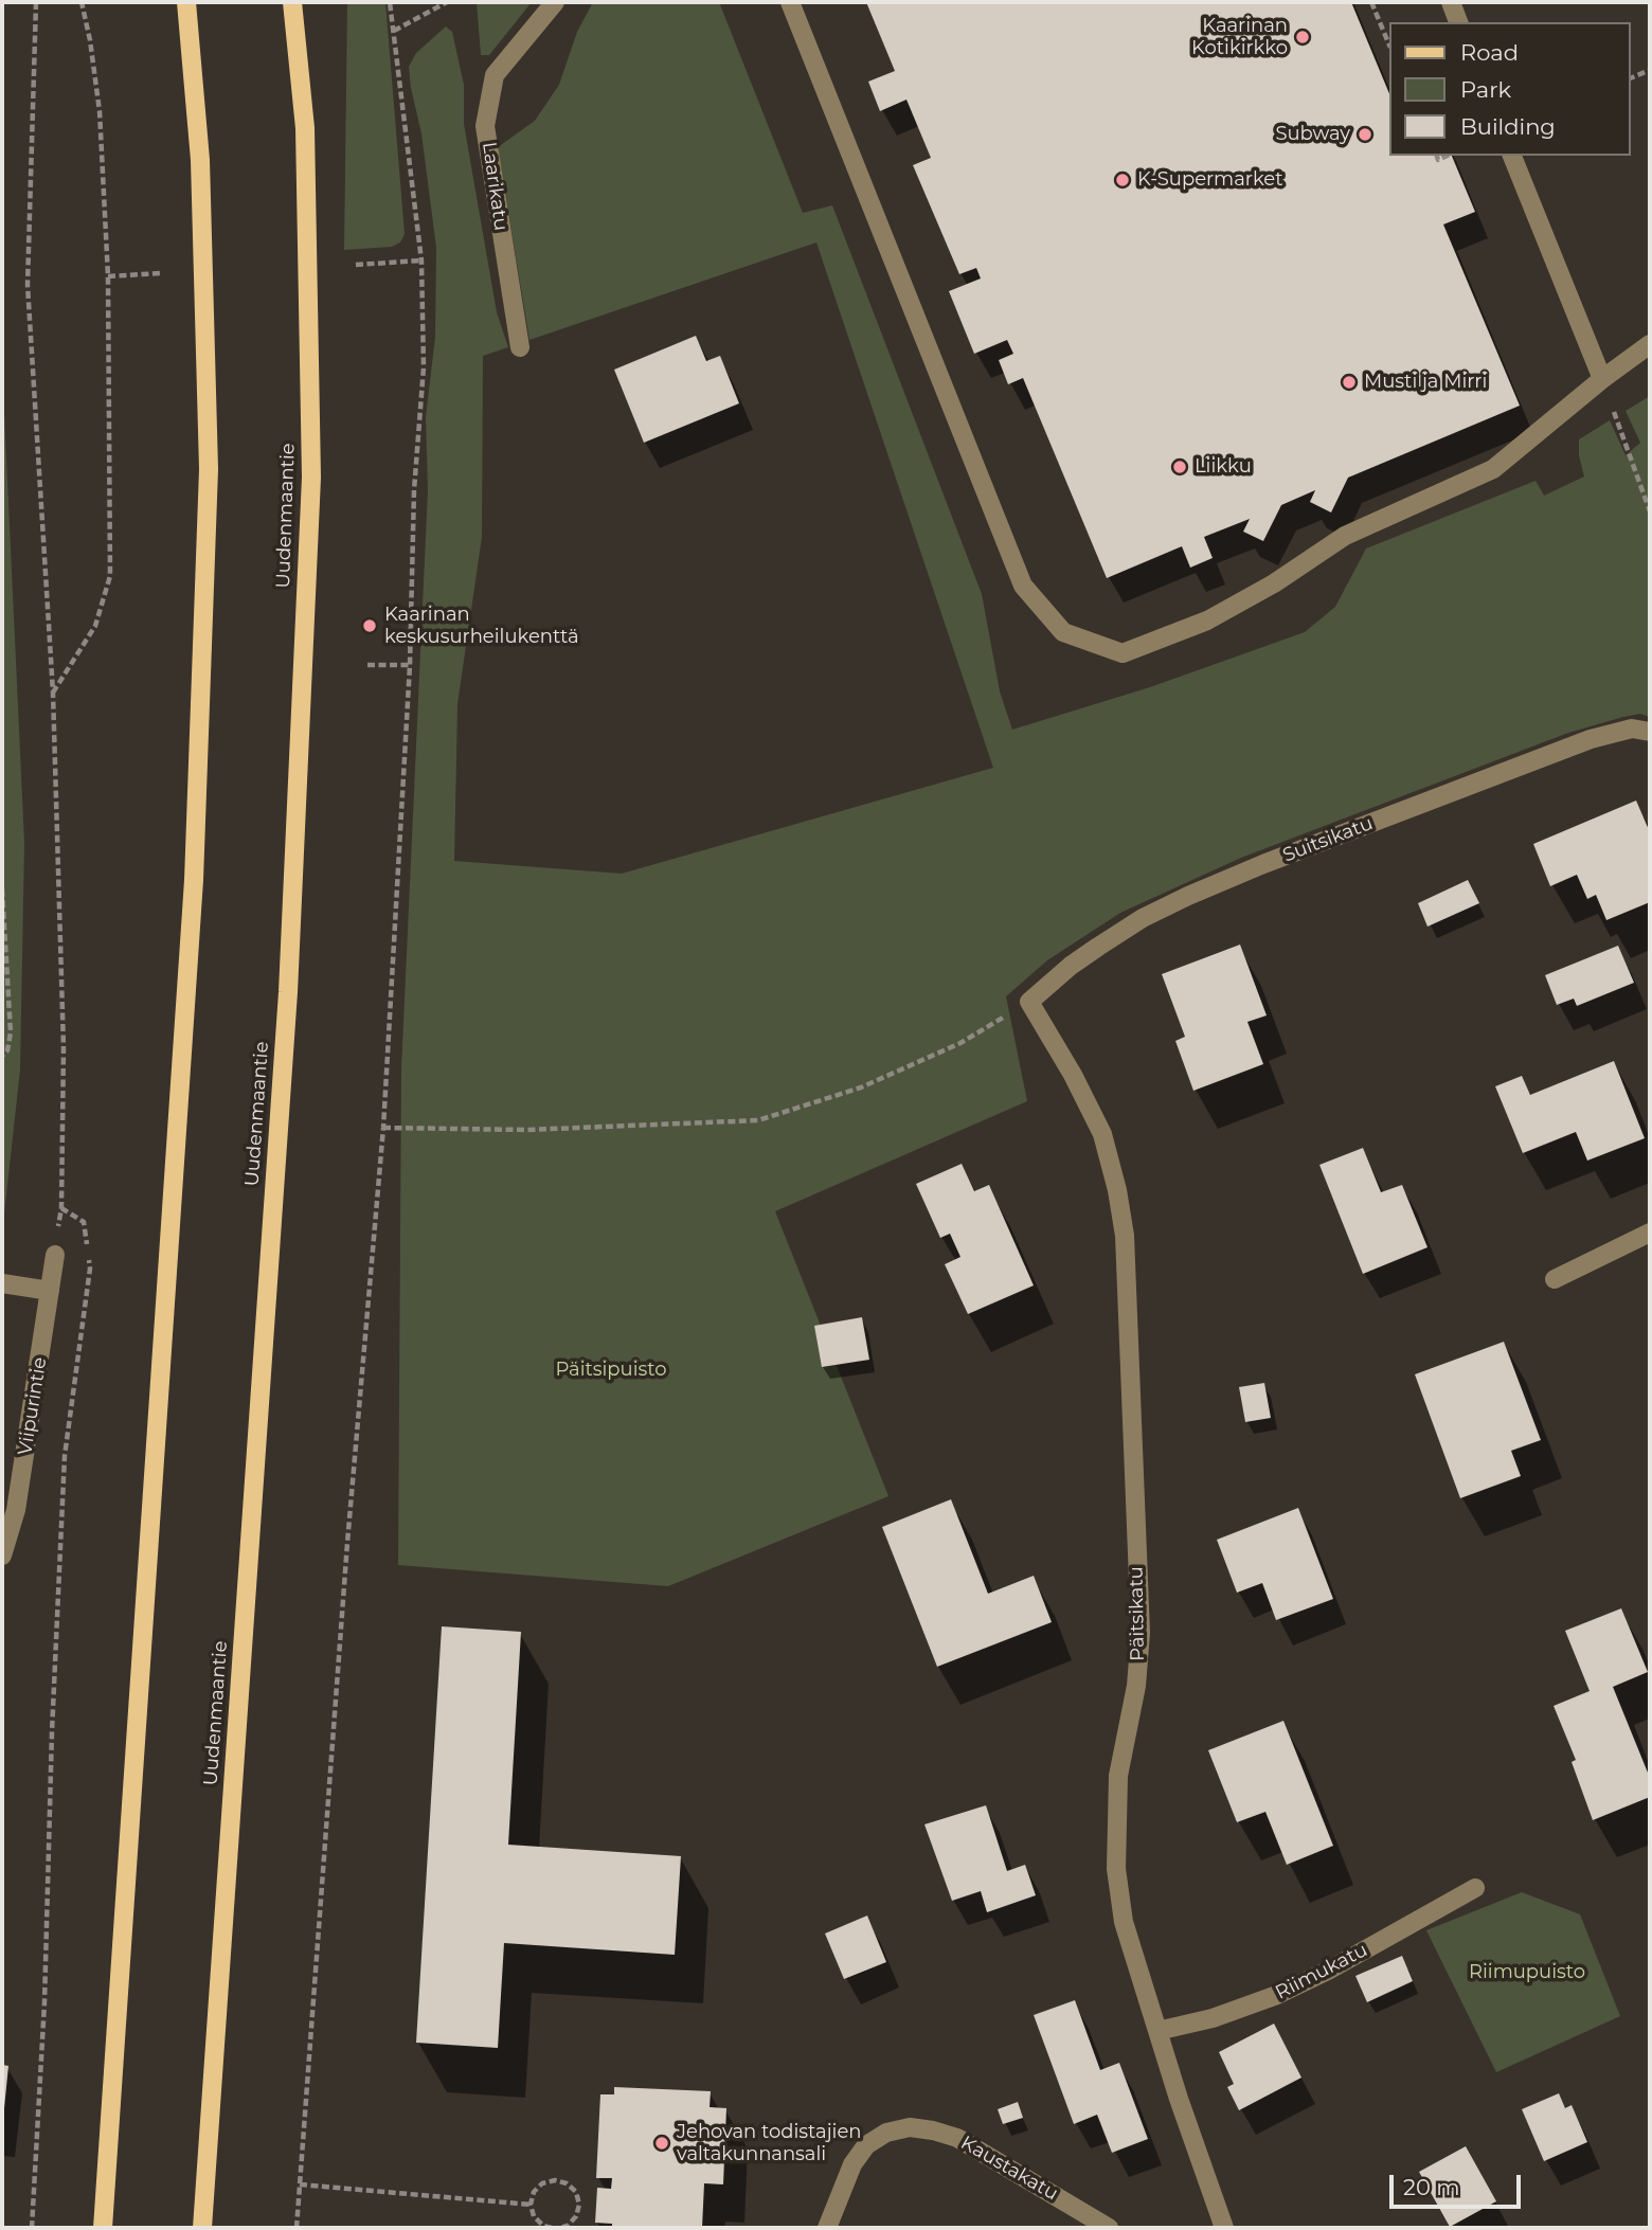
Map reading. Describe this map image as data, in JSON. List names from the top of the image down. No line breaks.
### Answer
{"streets":{"main road":["Uudenmaantie"],"street":["Laarikatu","Suitsikatu","Viipurintie","Päitsikatu","Riimukatu","Kaustakatu"]},"crossings":[["Suitsikatu","Päitsikatu"],["Päitsikatu","Riimukatu"]],"parks":["Päitsipuisto","Riimupuisto"],"places":["Kaarinan Kotikirkko","Subway","K-Supermarket","Musti ja Mirri","Liikku","Kaarinan keskusurheilukenttä","Jehovan todistajien valtakunnansali"],"legend":["Road","Park","Building"],"scale_bar":"20 m"}
